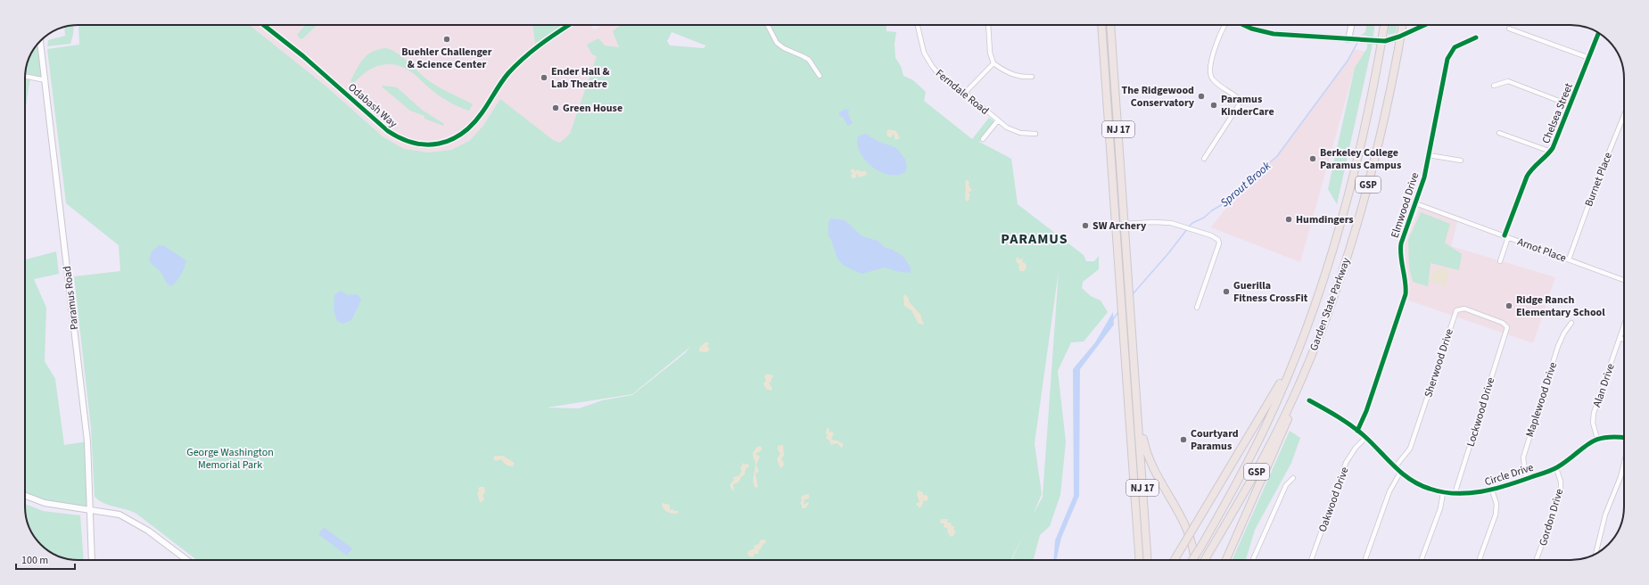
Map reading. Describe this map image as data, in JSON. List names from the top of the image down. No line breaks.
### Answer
{"streets":{"highway":["NJ 17","GSP","Garden State Parkway"],"main road":["Paramus Road"],"street":["Ferndale Road","Odabash Way","Chelsea Street","Burnet Place","Elmwood Drive","Arnot Place","Sherwood Drive","Alan Drive","Maplewood Drive","Lockwood Drive","Circle Drive","Oakwood Drive","Gordon Drive"]},"crossings":[["Chelsea Street","Arnot Place"],["Burnet Place","Arnot Place"],["Elmwood Drive","Arnot Place"],["Elmwood Drive","Circle Drive"],["Sherwood Drive","Lockwood Drive"],["Sherwood Drive","Circle Drive"],["Alan Drive","Circle Drive"],["Maplewood Drive","Circle Drive"],["Lockwood Drive","Circle Drive"],["Circle Drive","Oakwood Drive"],["Circle Drive","Gordon Drive"]],"districts":["PARAMUS"],"water":["Sprout Brook"],"parks":["George Washington Memorial Park"],"places":["Buehler Challenger & Science Center","Ender Hall & Lab Theatre","The Ridgewood Conservatory","Paramus KinderCare","Green House","Berkeley College Paramus Campus","Humdingers","SW Archery","Guerilla Fitness CrossFit","Ridge Ranch Elementary School","Courtyard Paramus"],"scale_bar":"100 m"}
